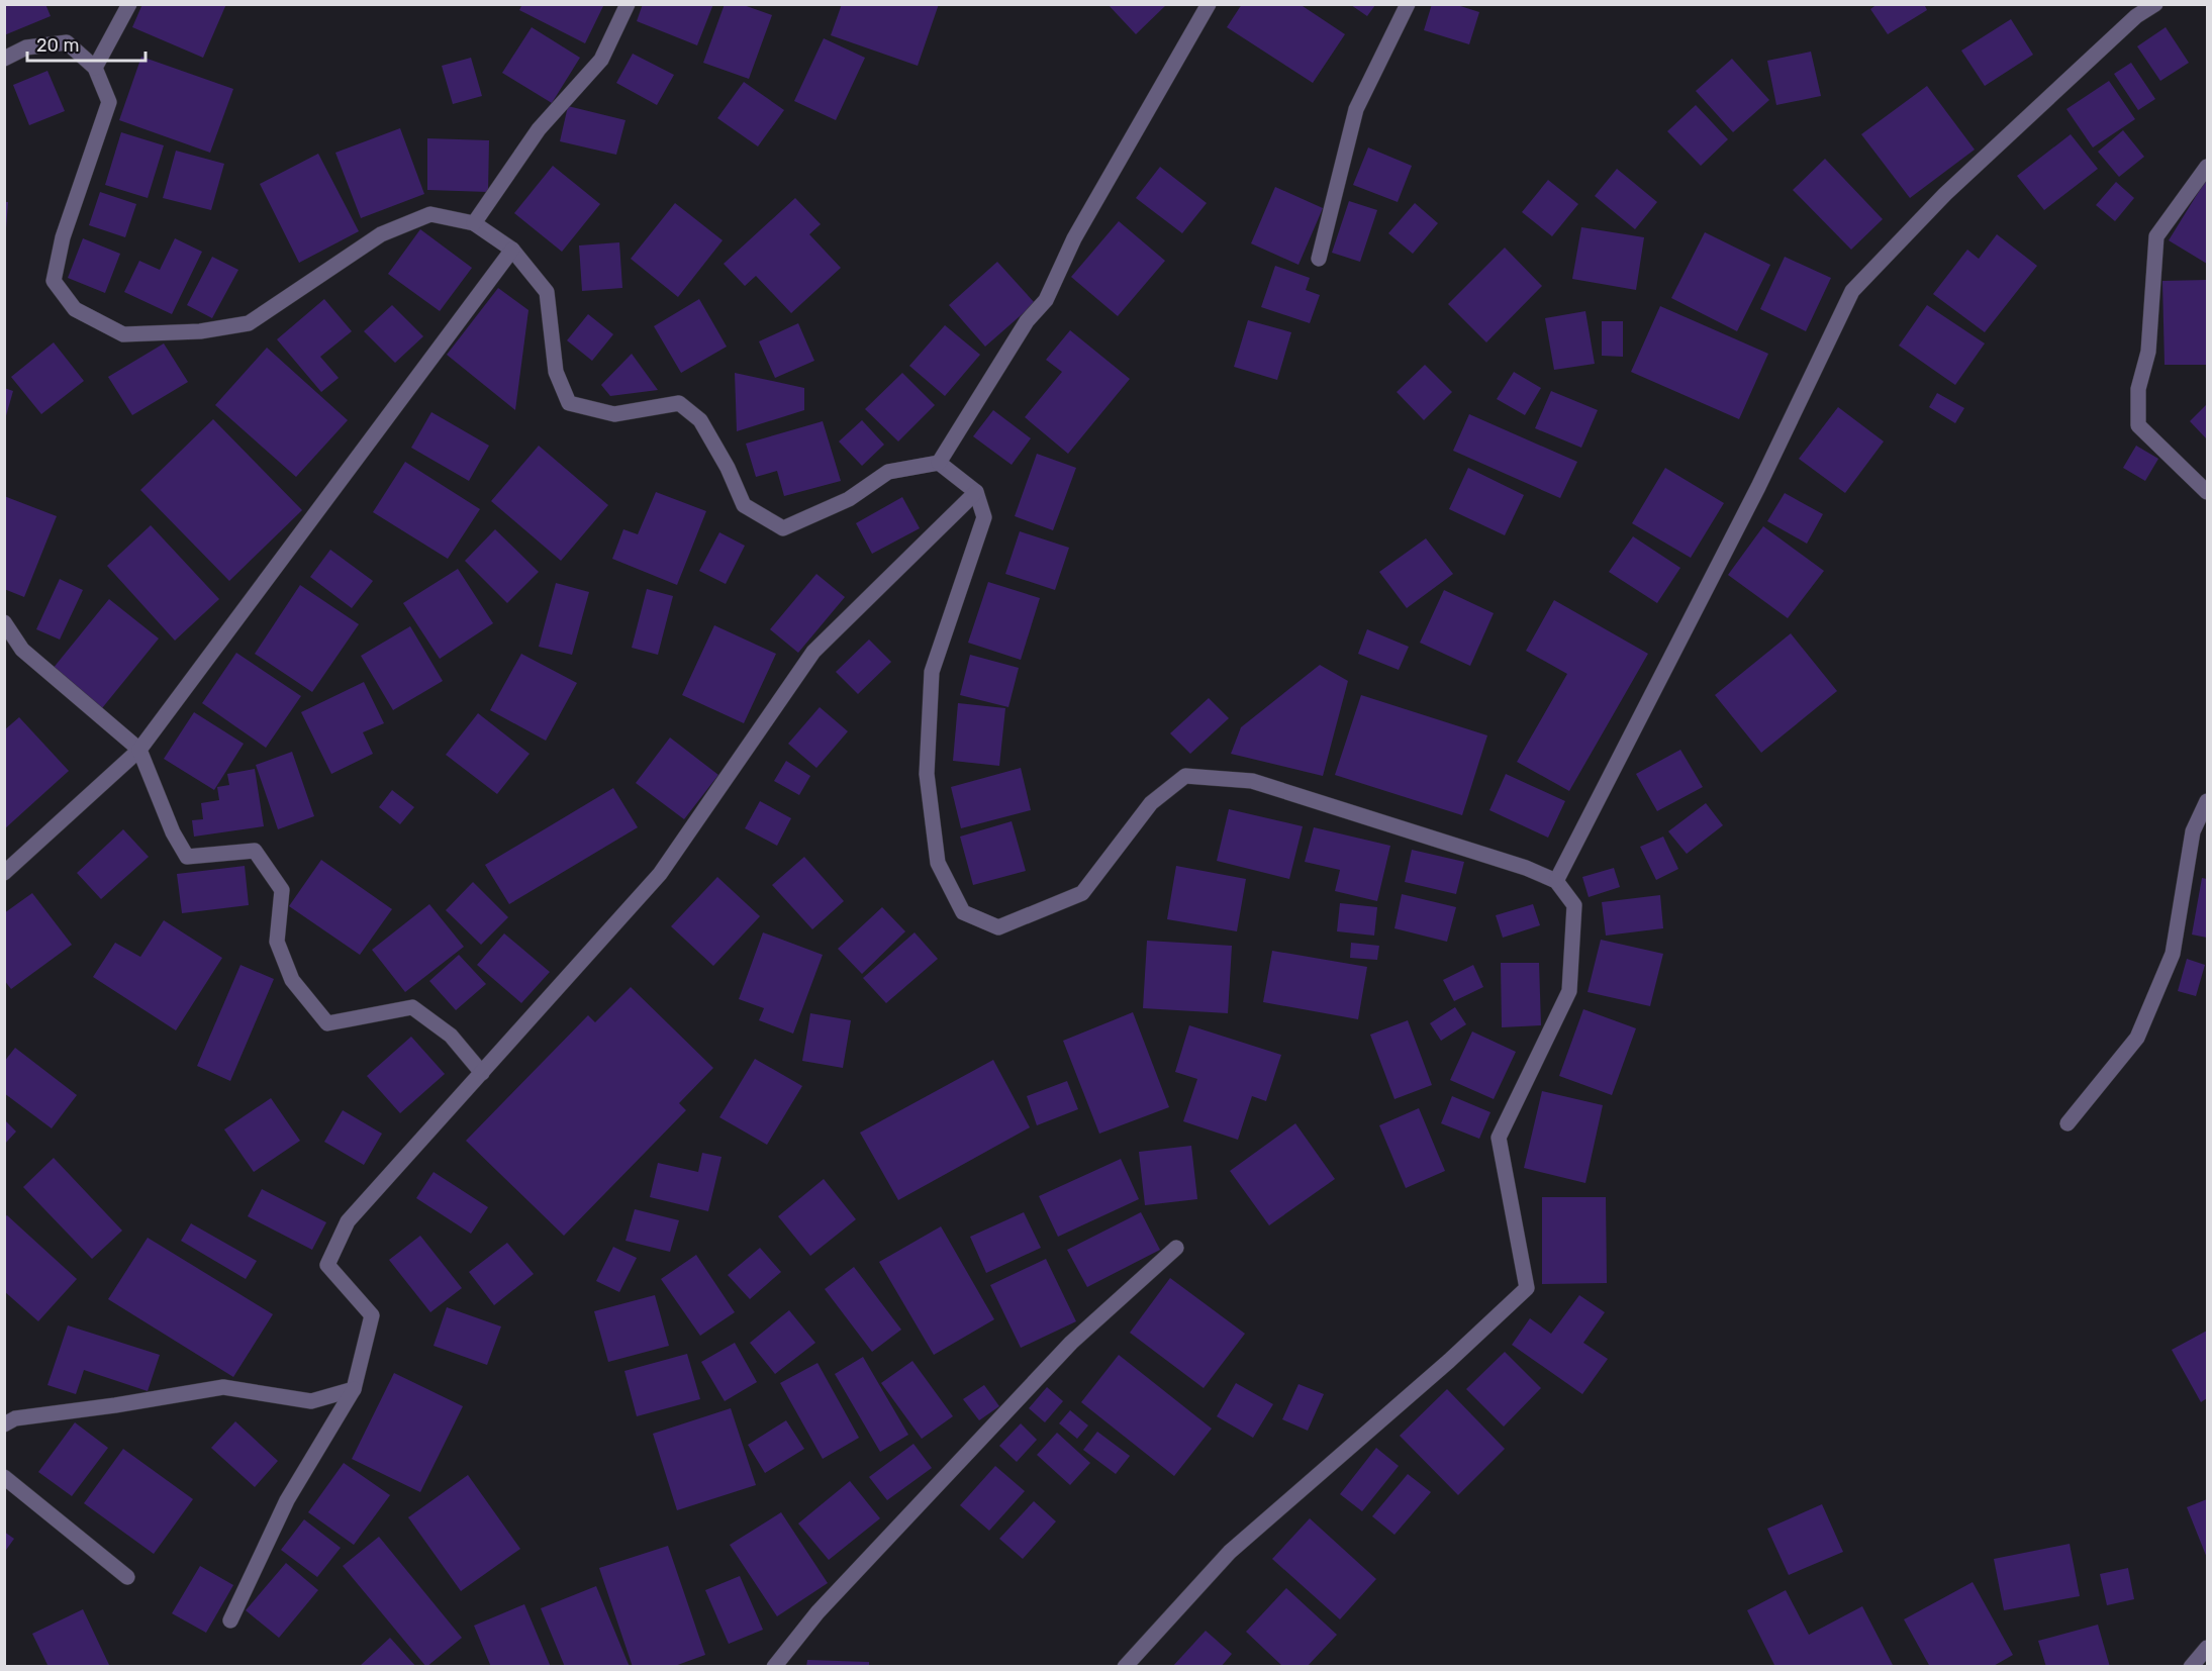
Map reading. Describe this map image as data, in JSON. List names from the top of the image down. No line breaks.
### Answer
{"scale_bar":"20 m"}
